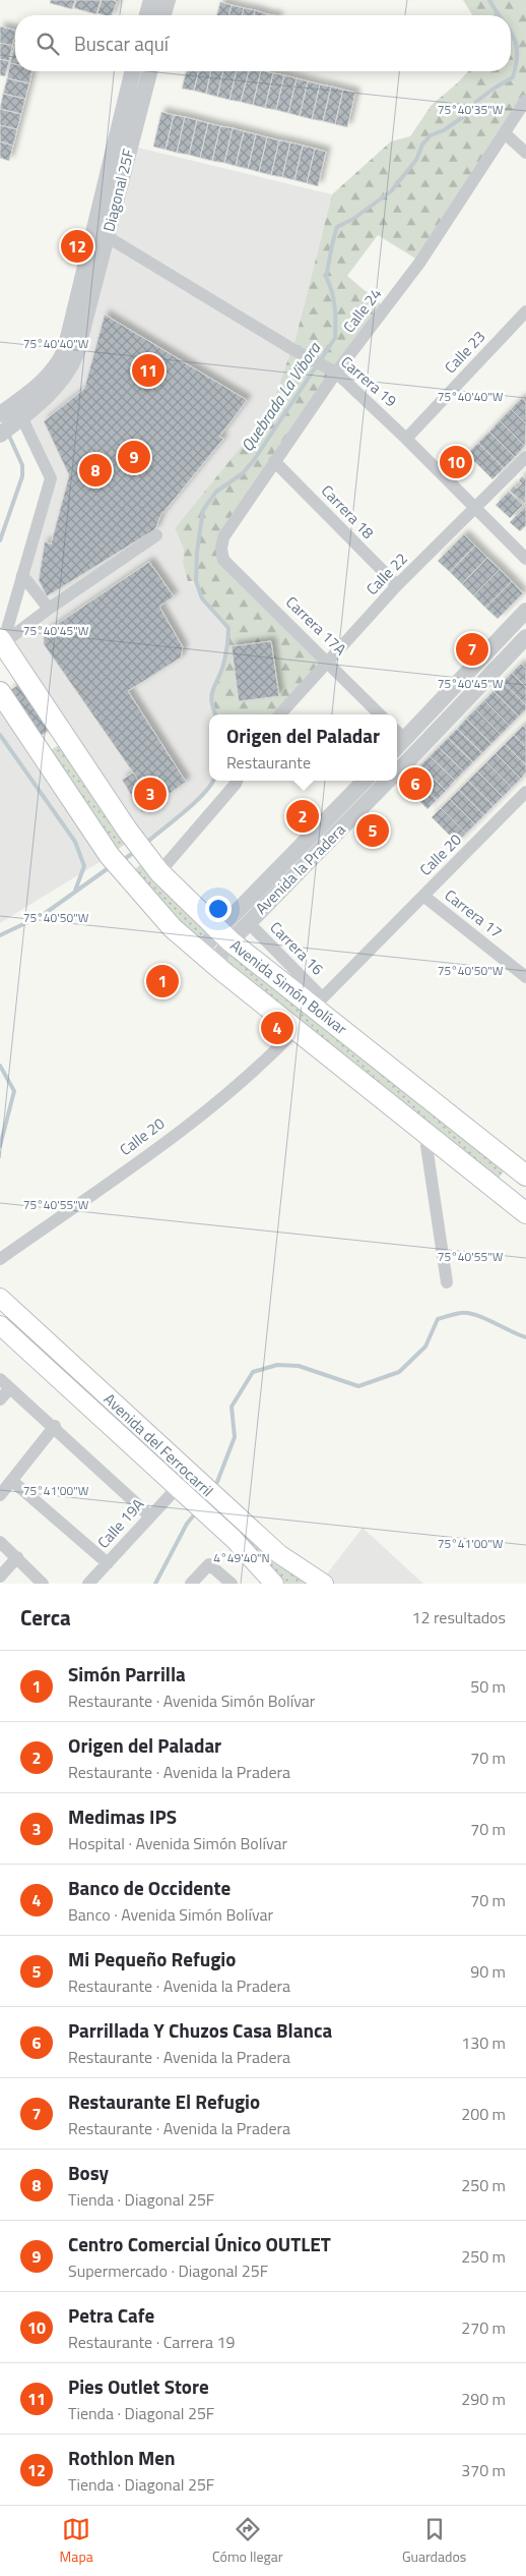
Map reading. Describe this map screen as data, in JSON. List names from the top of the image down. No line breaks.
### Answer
{"streets":{"main road":["Avenida Simón Bolívar","Avenida del Ferrocarril"],"street":["Diagonal 25F","Calle 24","Calle 23","Carrera 19","Carrera 18","Calle 22","Carrera 17A","Calle 20","Avenida la Pradera","Carrera 17","Carrera 16","Calle 19A"]},"crossings":[["Diagonal 25F","Carrera 19"],["Calle 24","Carrera 19"],["Calle 24","Carrera 18"],["Calle 24","Carrera 17A"],["Calle 23","Carrera 19"],["Carrera 19","Calle 22"],["Carrera 18","Calle 22"],["Calle 22","Carrera 17A"],["Calle 20","Carrera 17"],["Calle 20","Carrera 16"],["Calle 20","Avenida Simón Bolívar"],["Avenida la Pradera","Carrera 16"],["Avenida la Pradera","Avenida Simón Bolívar"],["Carrera 16","Avenida Simón Bolívar"],["Avenida del Ferrocarril","Calle 19A"]],"water":["Quebrada La Vibora"],"page":{"search":"Buscar aquí","pins":["12","11","9","10","8","7","6","3","2","5","1","4"],"popup":["Origen del Paladar","Restaurante"],"heading":["Cerca","12 resultados"],"list":[{"mark":"1","name":"Simón Parrilla","note":"Restaurante · Avenida Simón Bolívar","value":"50 m"},{"mark":"2","name":"Origen del Paladar","note":"Restaurante · Avenida la Pradera","value":"70 m"},{"mark":"3","name":"Medimas IPS","note":"Hospital · Avenida Simón Bolívar","value":"70 m"},{"mark":"4","name":"Banco de Occidente","note":"Banco · Avenida Simón Bolívar","value":"70 m"},{"mark":"5","name":"Mi Pequeño Refugio","note":"Restaurante · Avenida la Pradera","value":"90 m"},{"mark":"6","name":"Parrillada Y Chuzos Casa Blanca","note":"Restaurante · Avenida la Pradera","value":"130 m"},{"mark":"7","name":"Restaurante El Refugio","note":"Restaurante · Avenida la Pradera","value":"200 m"},{"mark":"8","name":"Bosy","note":"Tienda · Diagonal 25F","value":"250 m"},{"mark":"9","name":"Centro Comercial Único OUTLET","note":"Supermercado · Diagonal 25F","value":"250 m"},{"mark":"10","name":"Petra Cafe","note":"Restaurante · Carrera 19","value":"270 m"},{"mark":"11","name":"Pies Outlet Store","note":"Tienda · Diagonal 25F","value":"290 m"},{"mark":"12","name":"Rothlon Men","note":"Tienda · Diagonal 25F","value":"370 m"}],"nav":["Mapa","Cómo llegar","Guardados"]},"coordinates":["75°40'35\"W","75°40'40\"W","75°40'45\"W","75°40'50\"W","75°40'55\"W","75°41'00\"W","4°49'40\"N"]}
